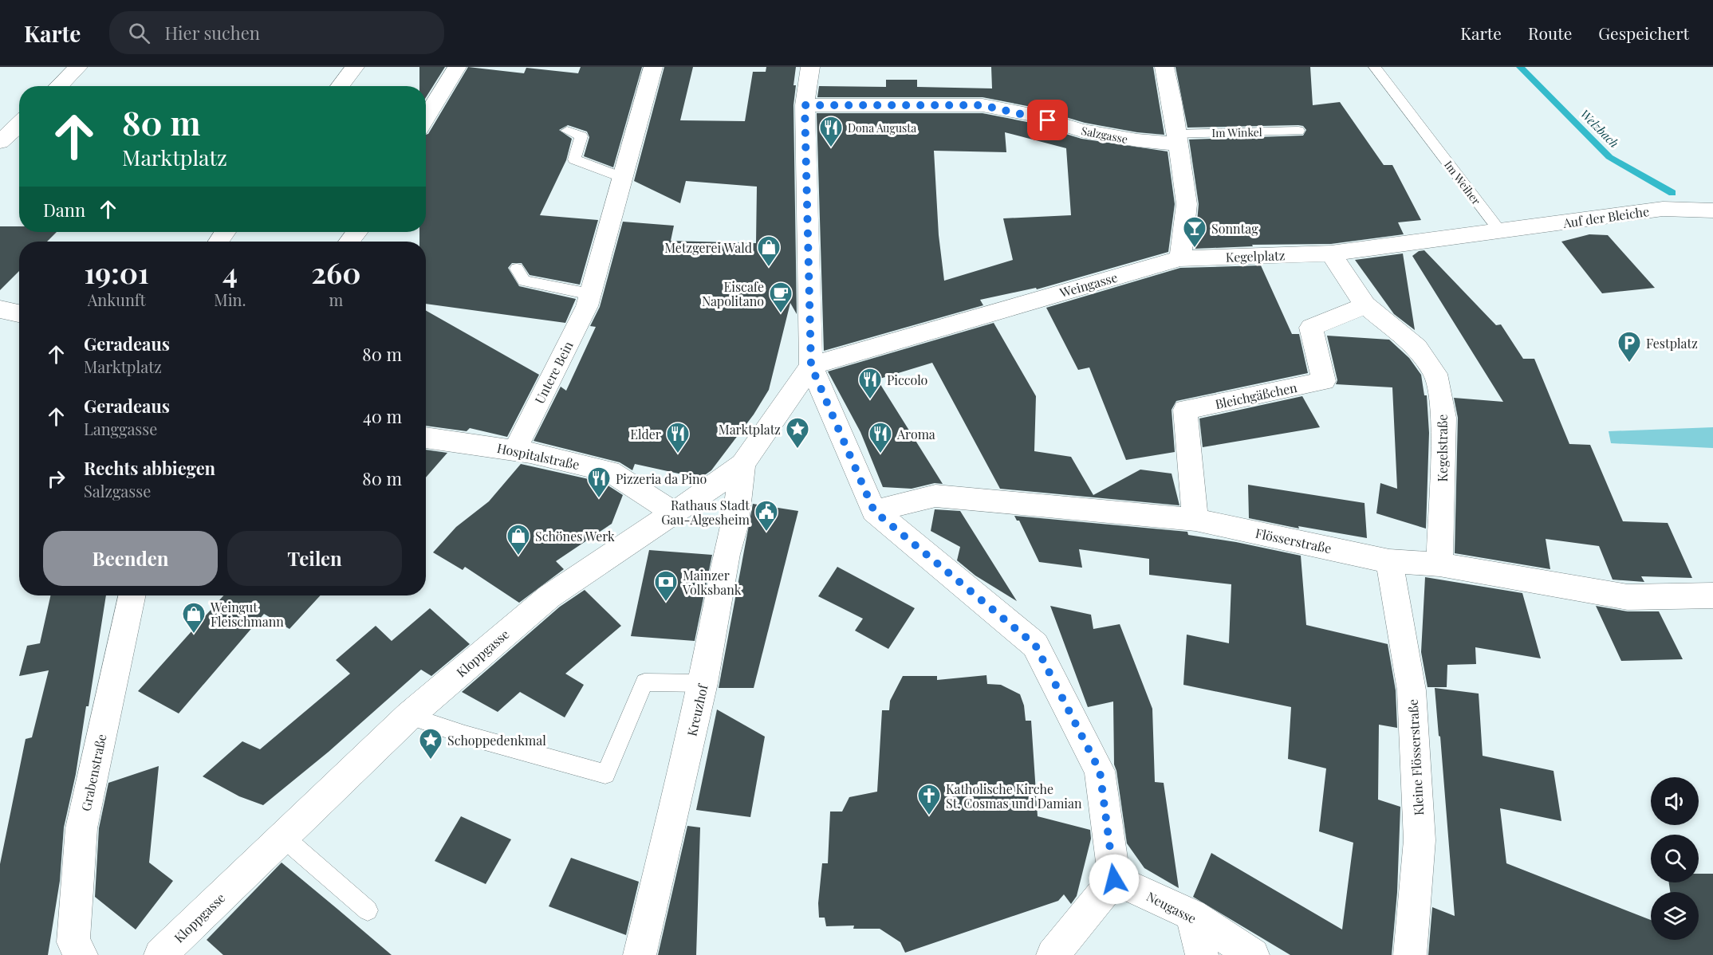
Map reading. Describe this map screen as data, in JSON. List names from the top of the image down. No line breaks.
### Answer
{"streets":{"street":["Salzgasse","Auf der Bleiche","Kegelplatz","Weingasse","Untere Bein","Bleichgäßchen","Kegelstraße","Hospitalstraße","Flösserstraße","Kloppgasse","Kreuzhof","Kleine Flösserstraße","Grabenstraße","Neugasse"],"lane":["Im Winkel","Im Weiher"]},"crossings":[["Im Winkel","Salzgasse"],["Im Weiher","Auf der Bleiche"],["Im Weiher","Kegelplatz"],["Auf der Bleiche","Kegelplatz"],["Kegelplatz","Weingasse"],["Weingasse","Kloppgasse"],["Untere Bein","Hospitalstraße"],["Bleichgäßchen","Kegelstraße"],["Bleichgäßchen","Flösserstraße"],["Kegelstraße","Flösserstraße"],["Hospitalstraße","Kloppgasse"],["Flösserstraße","Kleine Flösserstraße"],["Kloppgasse","Kreuzhof"]],"water":["Welzbach"],"places":{"restaurant":["Dona Augusta","Piccolo","Elder","Aroma","Pizzeria da Pino"],"bar":["Sonntag"],"shop":["Metzgerei Wald","Schönes Werk","Weingut Fleischmann"],"cafe":["Eiscafe Napolitano"],"parking":["Festplatz"],"place":["Marktplatz","Schoppedenkmal"],"public building":["Rathaus Stadt Gau-Algesheim"],"bank":["Mainzer Volksbank"],"church":["Katholische Kirche St. Cosmas und Damian"]},"page":{"header":"Karte","search":"Hier suchen","nav":["Karte","Route","Gespeichert"],"turn":["80 m","Marktplatz"],"then":"Dann","eta":["19:01","Ankunft","4","Min.","260","m"],"list":[{"name":"Geradeaus","note":"Marktplatz","value":"80 m"},{"name":"Geradeaus","note":"Langgasse","value":"40 m"},{"name":"Rechts abbiegen","note":"Salzgasse","value":"80 m"}],"buttons":["Beenden","Teilen"]}}
